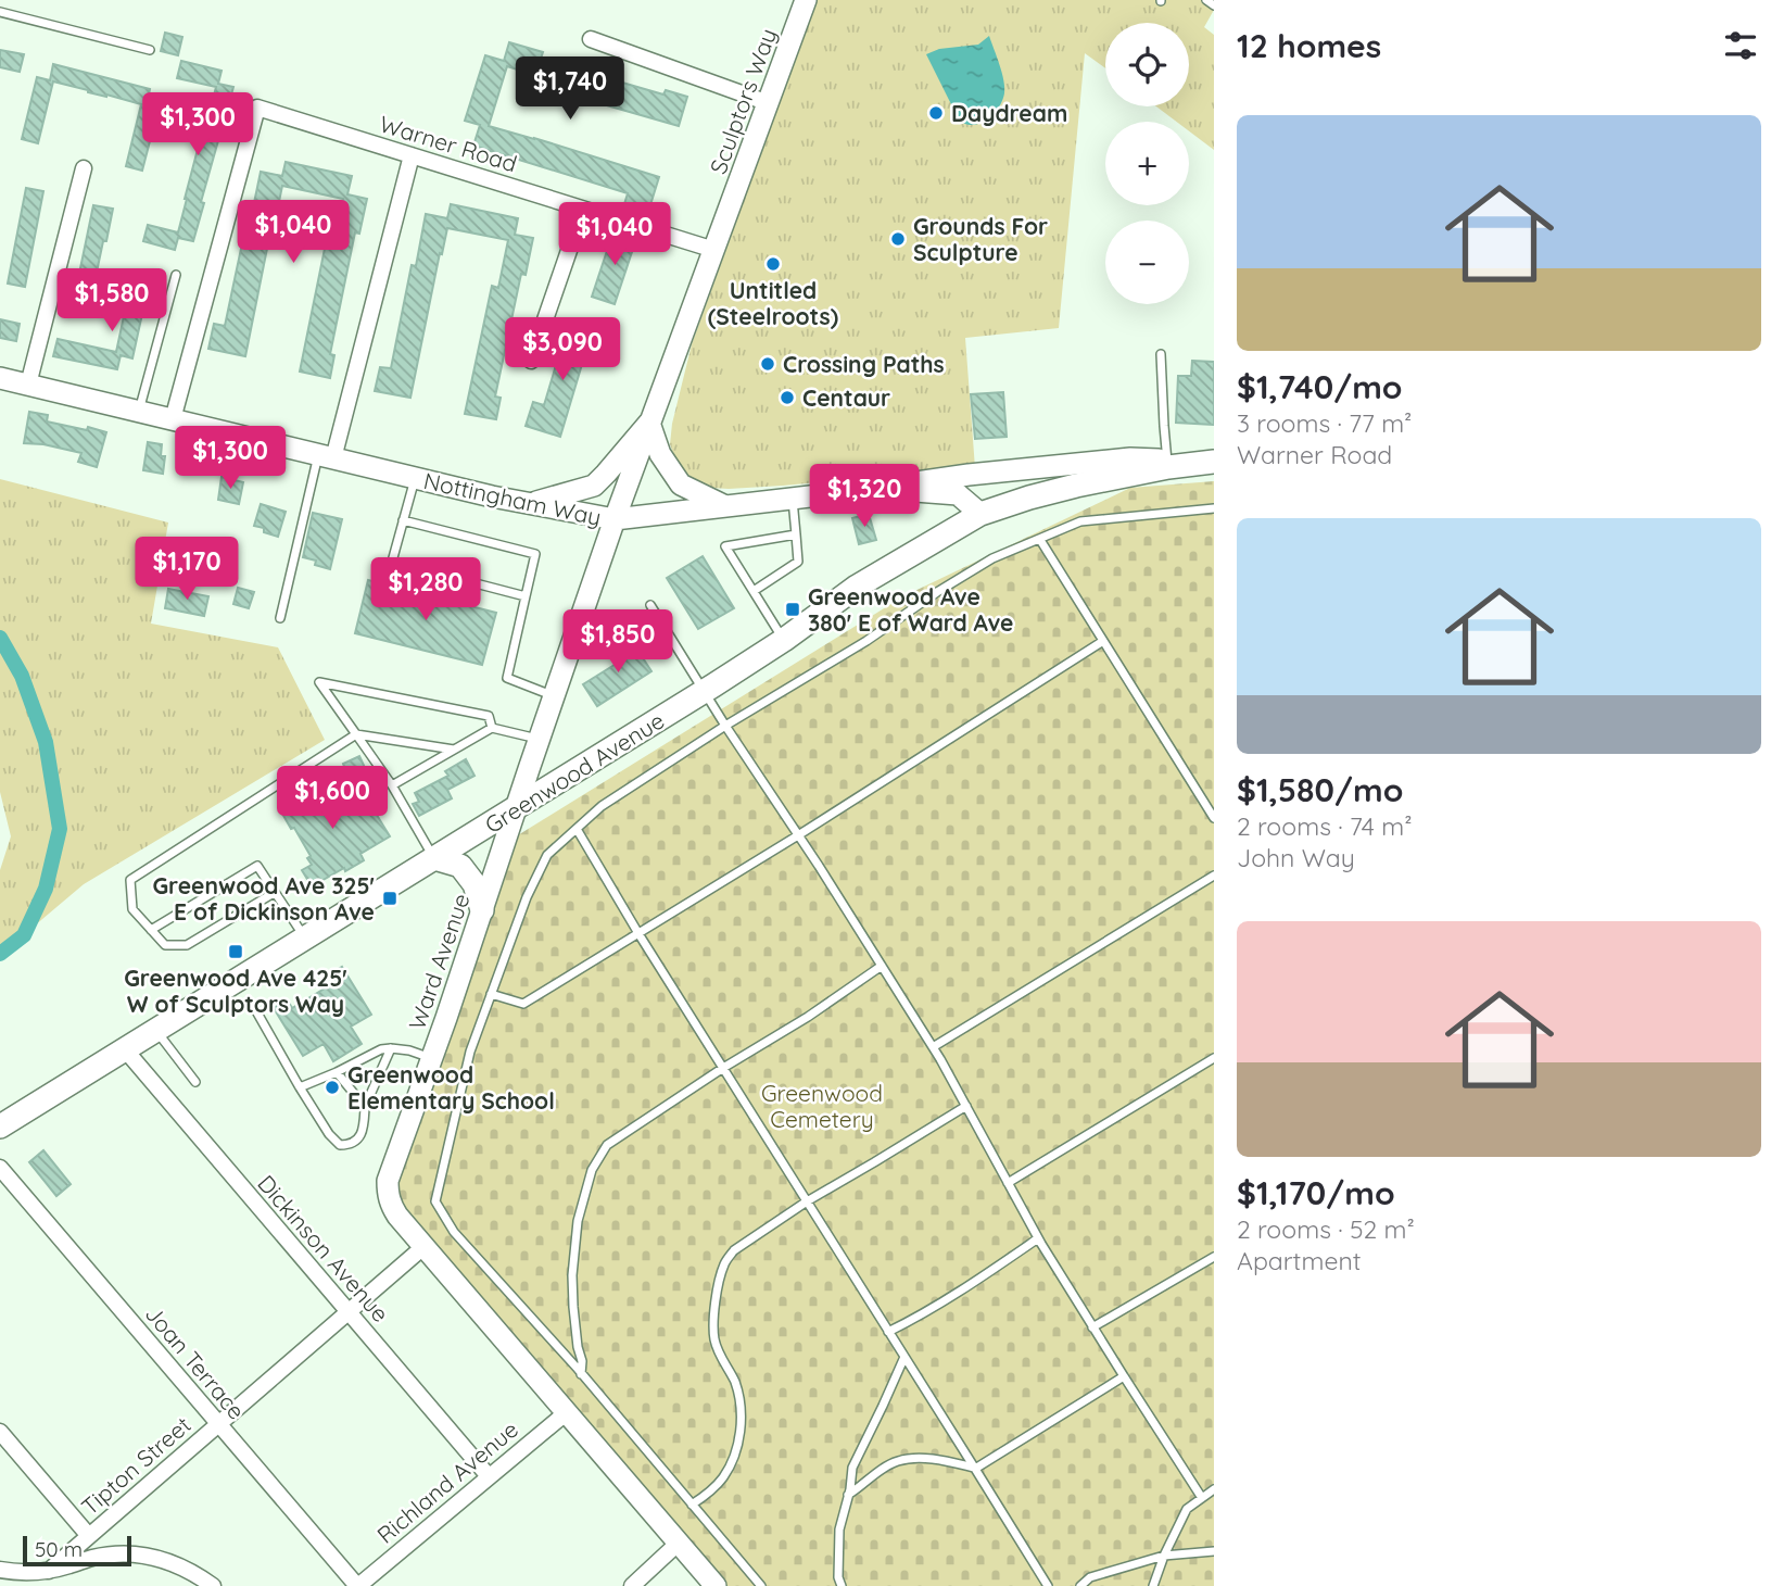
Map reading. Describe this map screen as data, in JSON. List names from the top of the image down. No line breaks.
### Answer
{"streets":{"main road":["Nottingham Way","Greenwood Avenue"],"street":["Sculptors Way","Warner Road","Ward Avenue","Dickinson Avenue","Joan Terrace","Tipton Street","Richland Avenue"]},"crossings":[["Sculptors Way","Warner Road"],["Sculptors Way","Nottingham Way"],["Sculptors Way","Ward Avenue"],["Warner Road","Nottingham Way"],["Nottingham Way","Greenwood Avenue"],["Nottingham Way","Ward Avenue"],["Greenwood Avenue","Ward Avenue"],["Greenwood Avenue","Dickinson Avenue"],["Ward Avenue","Tipton Street"],["Ward Avenue","Richland Avenue"],["Dickinson Avenue","Tipton Street"],["Dickinson Avenue","Richland Avenue"],["Joan Terrace","Tipton Street"],["Joan Terrace","Richland Avenue"]],"parks":["Greenwood Cemetery"],"places":{"other":["Daydream","Grounds For Sculpture","Untitled (Steelroots)","Crossing Paths","Centaur","Greenwood Elementary School"],"transit":["Greenwood Ave 380' E of Ward Ave","Greenwood Ave 325' E of Dickinson Ave","Greenwood Ave 425' W of Sculptors Way"]},"scale_bar":"50 m","page":{"heading":"12 homes","map_buttons":["+","−"],"price":["$1,740","$1,300","$1,040","$1,040","$1,580","$3,090","$1,300","$1,320","$1,170","$1,280","$1,850","$1,600"],"list":[{"name":"$1,740/mo","note":"3 rooms · 77 m² · Warner Road"},{"name":"$1,580/mo","note":"2 rooms · 74 m² · John Way"},{"name":"$1,170/mo","note":"2 rooms · 52 m² · Apartment"}],"scale":"50 m"}}
